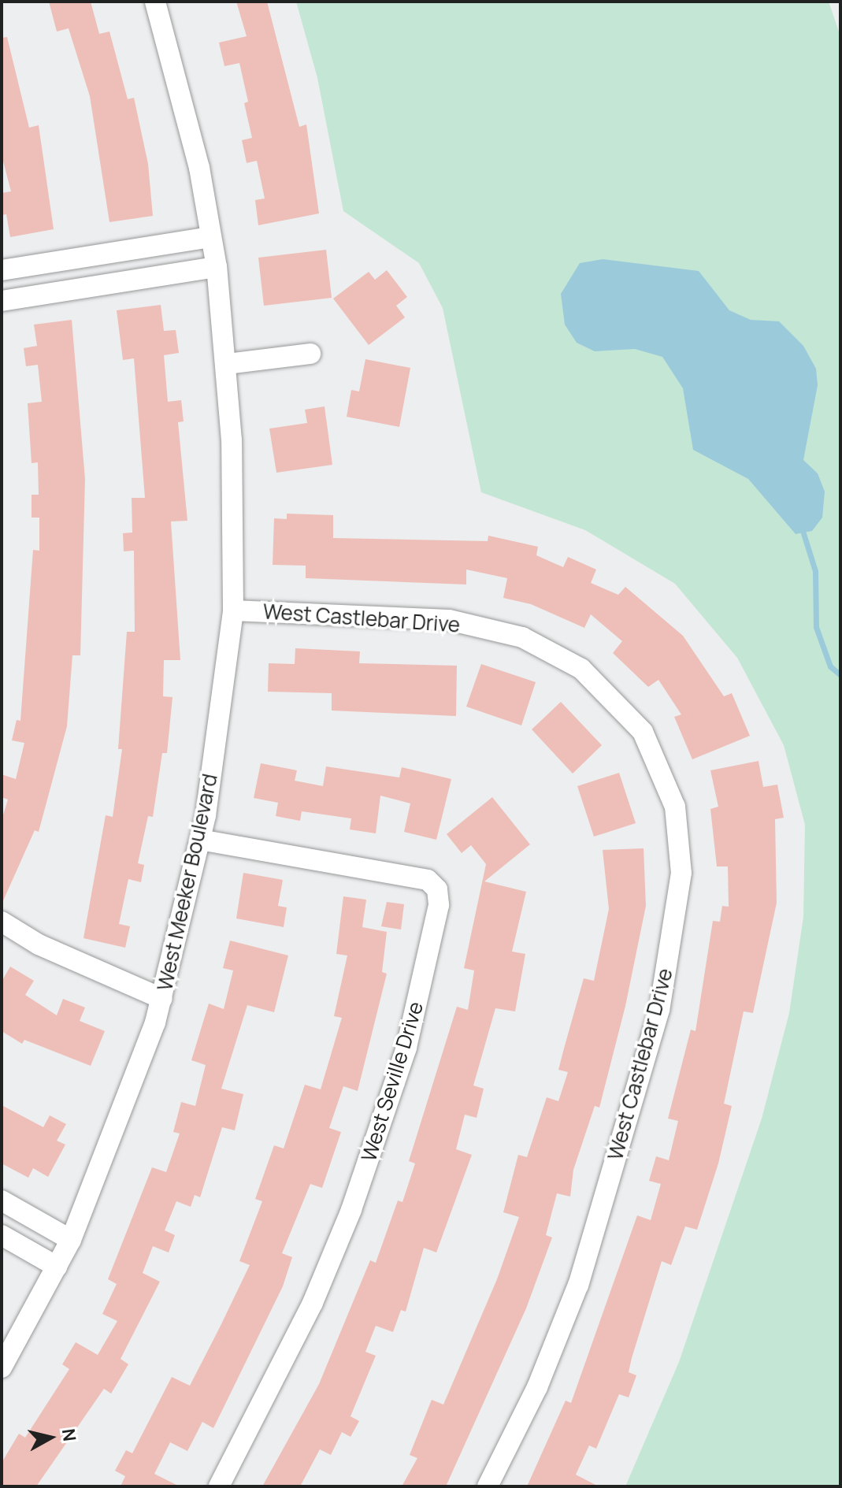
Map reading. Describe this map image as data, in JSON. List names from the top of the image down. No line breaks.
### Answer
{"streets":{"street":["West Castlebar Drive","West Meeker Boulevard","West Seville Drive"]},"crossings":[["West Castlebar Drive","West Meeker Boulevard"],["West Meeker Boulevard","West Seville Drive"]],"north":"right"}
